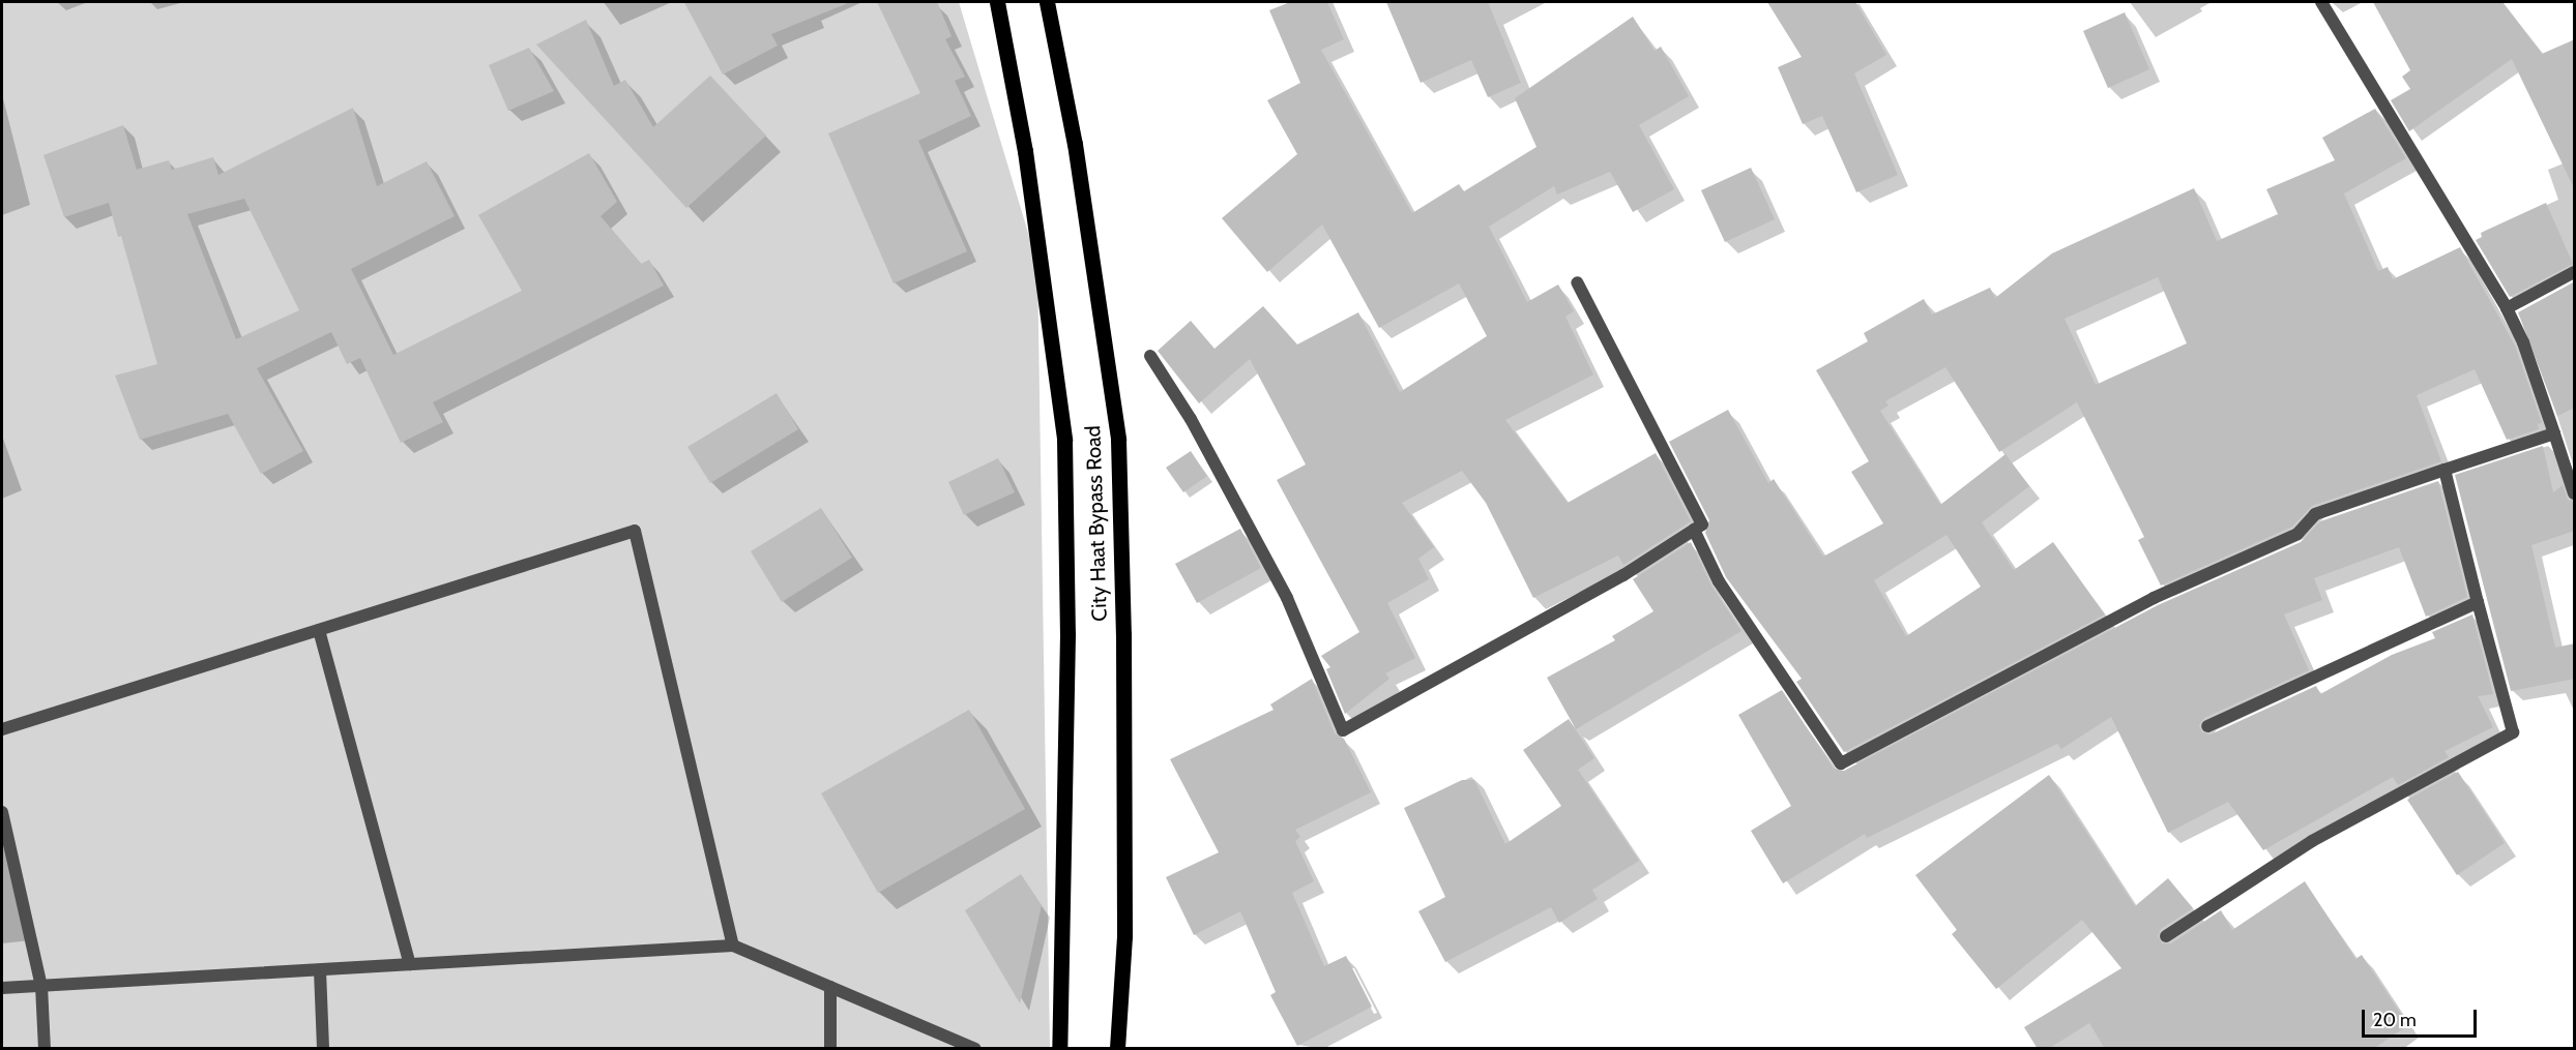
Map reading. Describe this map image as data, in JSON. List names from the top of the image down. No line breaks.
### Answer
{"streets":{"main road":["City Haat Bypass Road"]},"scale_bar":"20 m"}
